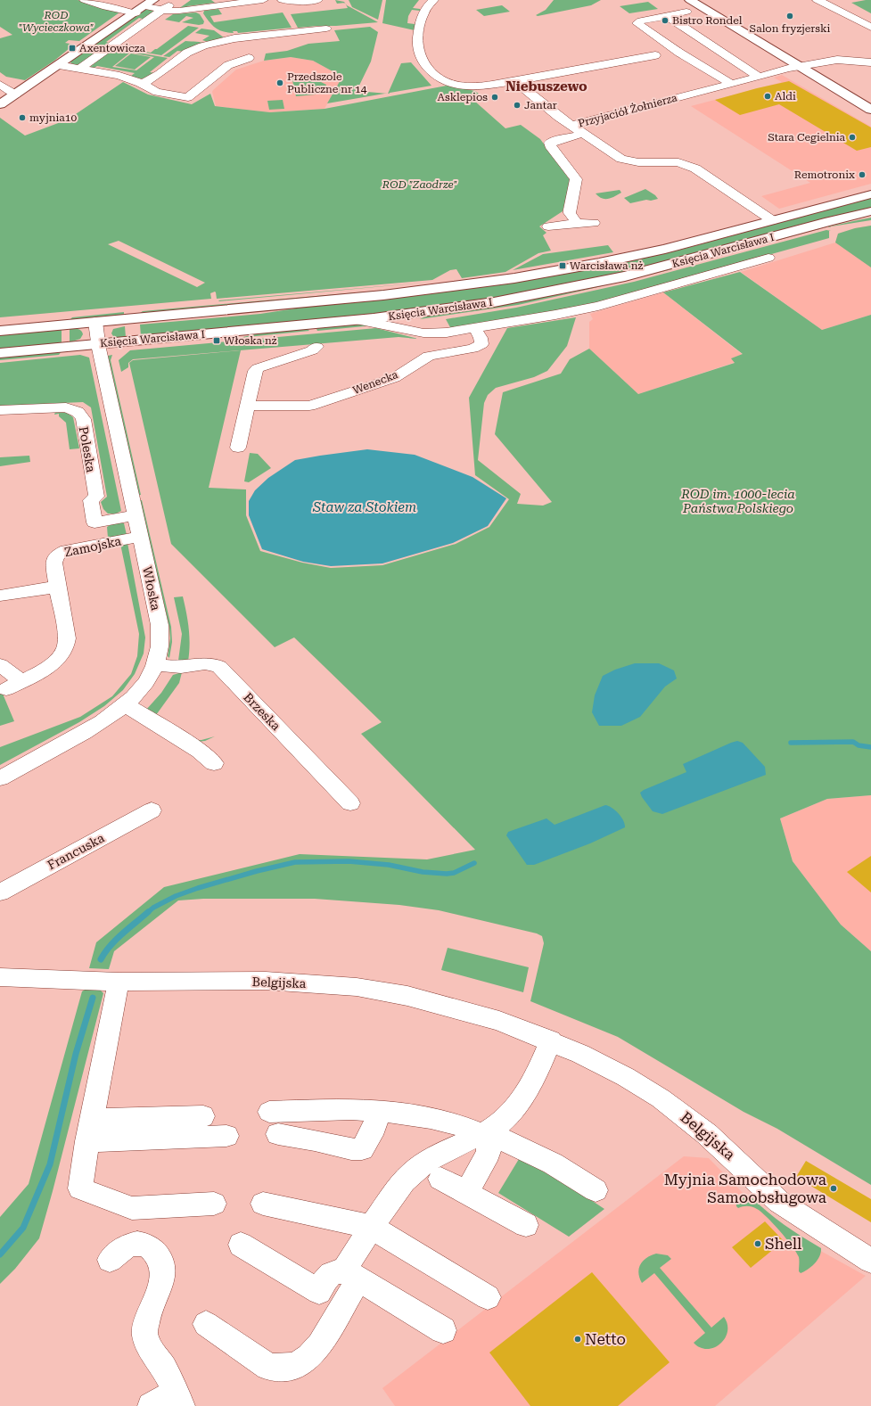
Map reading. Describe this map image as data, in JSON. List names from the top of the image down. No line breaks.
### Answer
{"streets":{"street":["Przyjaciół Żołnierza","Księcia Warcisława I","Wenecka","Poleska","Zamojska","Włoska","Brzeska","Francuska","Belgijska"]},"crossings":[["Księcia Warcisława I","Włoska"],["Poleska","Włoska"],["Zamojska","Włoska"],["Włoska","Brzeska"]],"districts":["Niebuszewo"],"water":["Staw za Stokiem"],"parks":["ROD \"Wycieczkowa\"","ROD \"Zaodrze\"","ROD im. 1000-lecia Państwa Polskiego"],"places":{"other":["Salon fryzjerski","Bistro Rondel","Przedszole Publiczne nr 14","Aldi","Asklepios","Jantar","myjnia10","Stara Cegielnia","Remotronix","Myjnia Samochodowa Samoobsługowa","Shell","Netto"],"transit":["Axentowicza","Warcisława nż","Włoska nż"]}}
